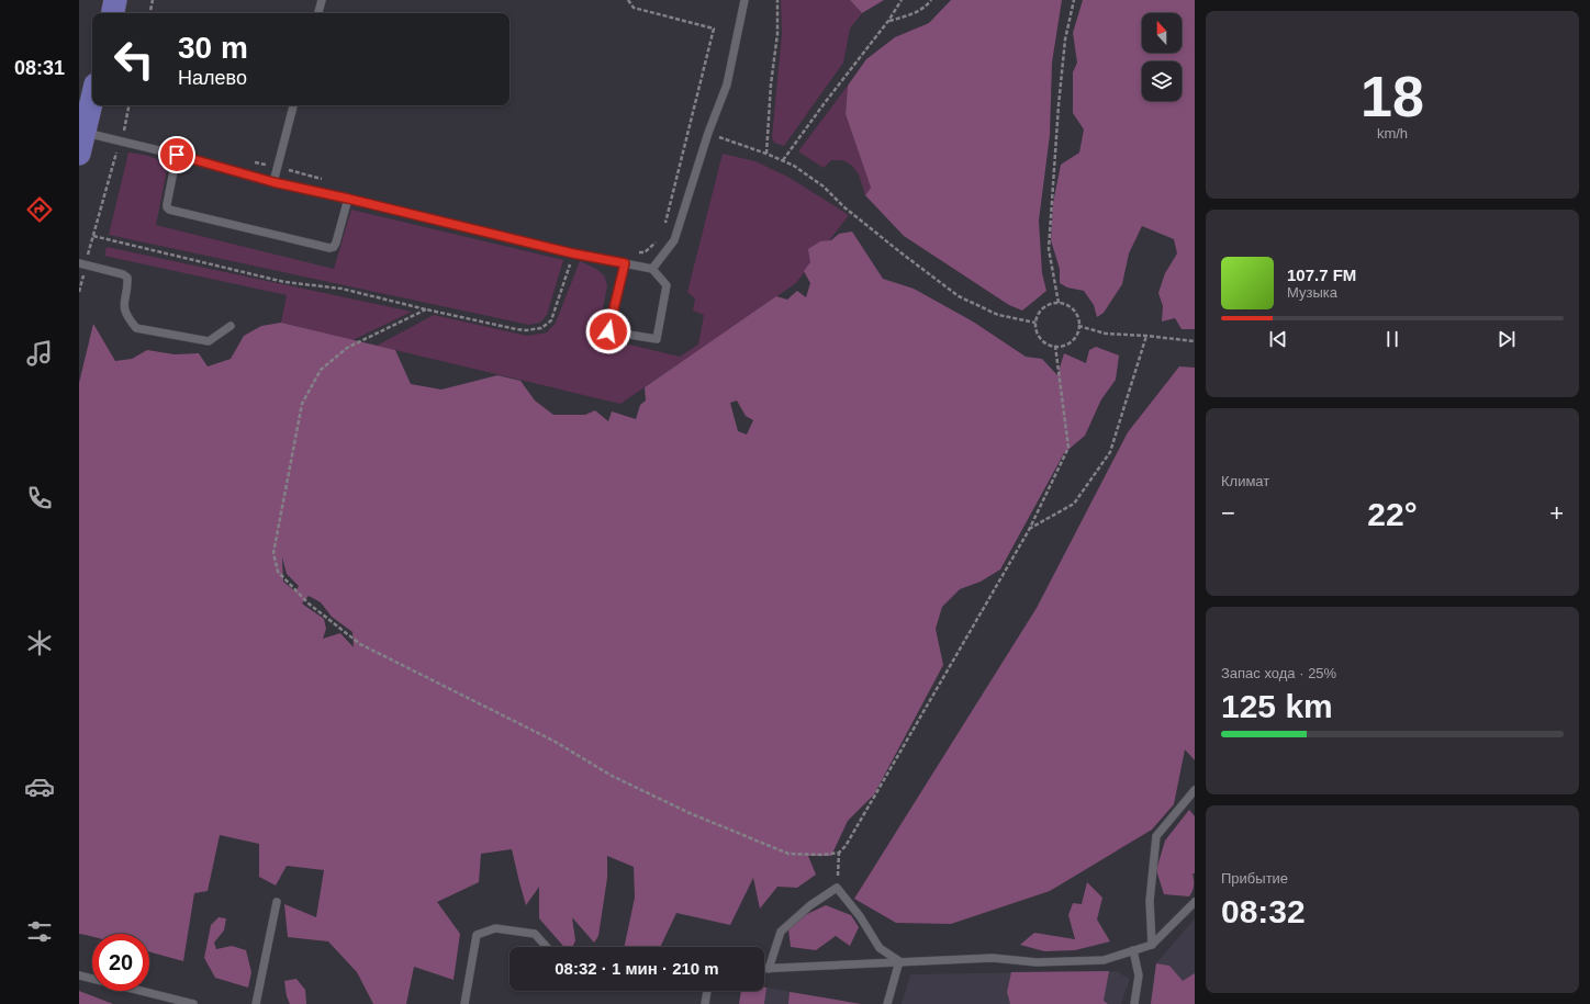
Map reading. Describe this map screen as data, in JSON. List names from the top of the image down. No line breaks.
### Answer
{"north":"top","page":{"tabs":"08:31","tile":[["18","km/h"],"Климат",["Запас хода · 25%","125 km"],["Прибытие","08:32"]],"turn":["30 m","Налево"],"song":["107.7 FM","Музыка"],"heat":["−","22°","+"],"limit":"20","trip":"08:32 · 1 мин · 210 m"}}
